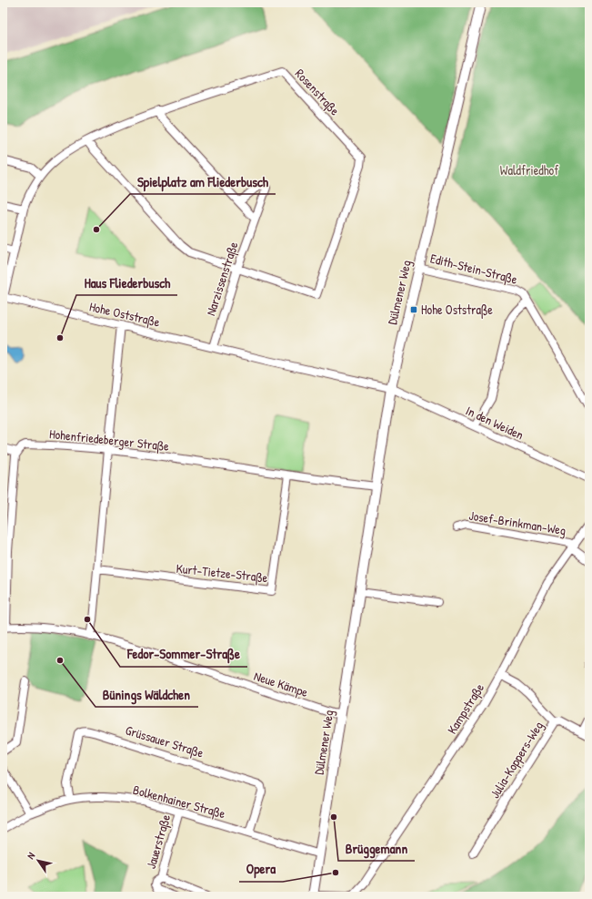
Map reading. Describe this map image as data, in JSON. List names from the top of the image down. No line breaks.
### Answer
{"streets":{"street":["Rosenstraße","Edith-Stein-Straße","Narzissenstraße","Dülmener Weg","Hohe Oststraße","In den Weiden","Hohenfriedeberger Straße","Josef-Brinkman-Weg","Kurt-Tietze-Straße","Neue Kämpe","Kampstraße","Grüssauer Straße","Julia-Koppers-Weg","Bolkenhainer Straße","Jauerstraße"]},"crossings":[["Rosenstraße","Narzissenstraße"],["Rosenstraße","Hohe Oststraße"],["Edith-Stein-Straße","Dülmener Weg"],["Narzissenstraße","Hohe Oststraße"],["Dülmener Weg","Hohe Oststraße"],["Dülmener Weg","In den Weiden"],["Dülmener Weg","Hohenfriedeberger Straße"],["Dülmener Weg","Neue Kämpe"],["Dülmener Weg","Kampstraße"],["Dülmener Weg","Bolkenhainer Straße"],["Hohe Oststraße","In den Weiden"],["Hohenfriedeberger Straße","Kurt-Tietze-Straße"],["Josef-Brinkman-Weg","Kampstraße"],["Kampstraße","Julia-Koppers-Weg"],["Grüssauer Straße","Bolkenhainer Straße"],["Bolkenhainer Straße","Jauerstraße"]],"parks":["Waldfriedhof"],"places":{"other":["Spielplatz am Fliederbusch","Haus Fliederbusch","Fedor-Sommer-Straße","Bünings Wäldchen","Brüggemann","Opera"],"transit":["Hohe Oststraße"]},"north":"top left"}
